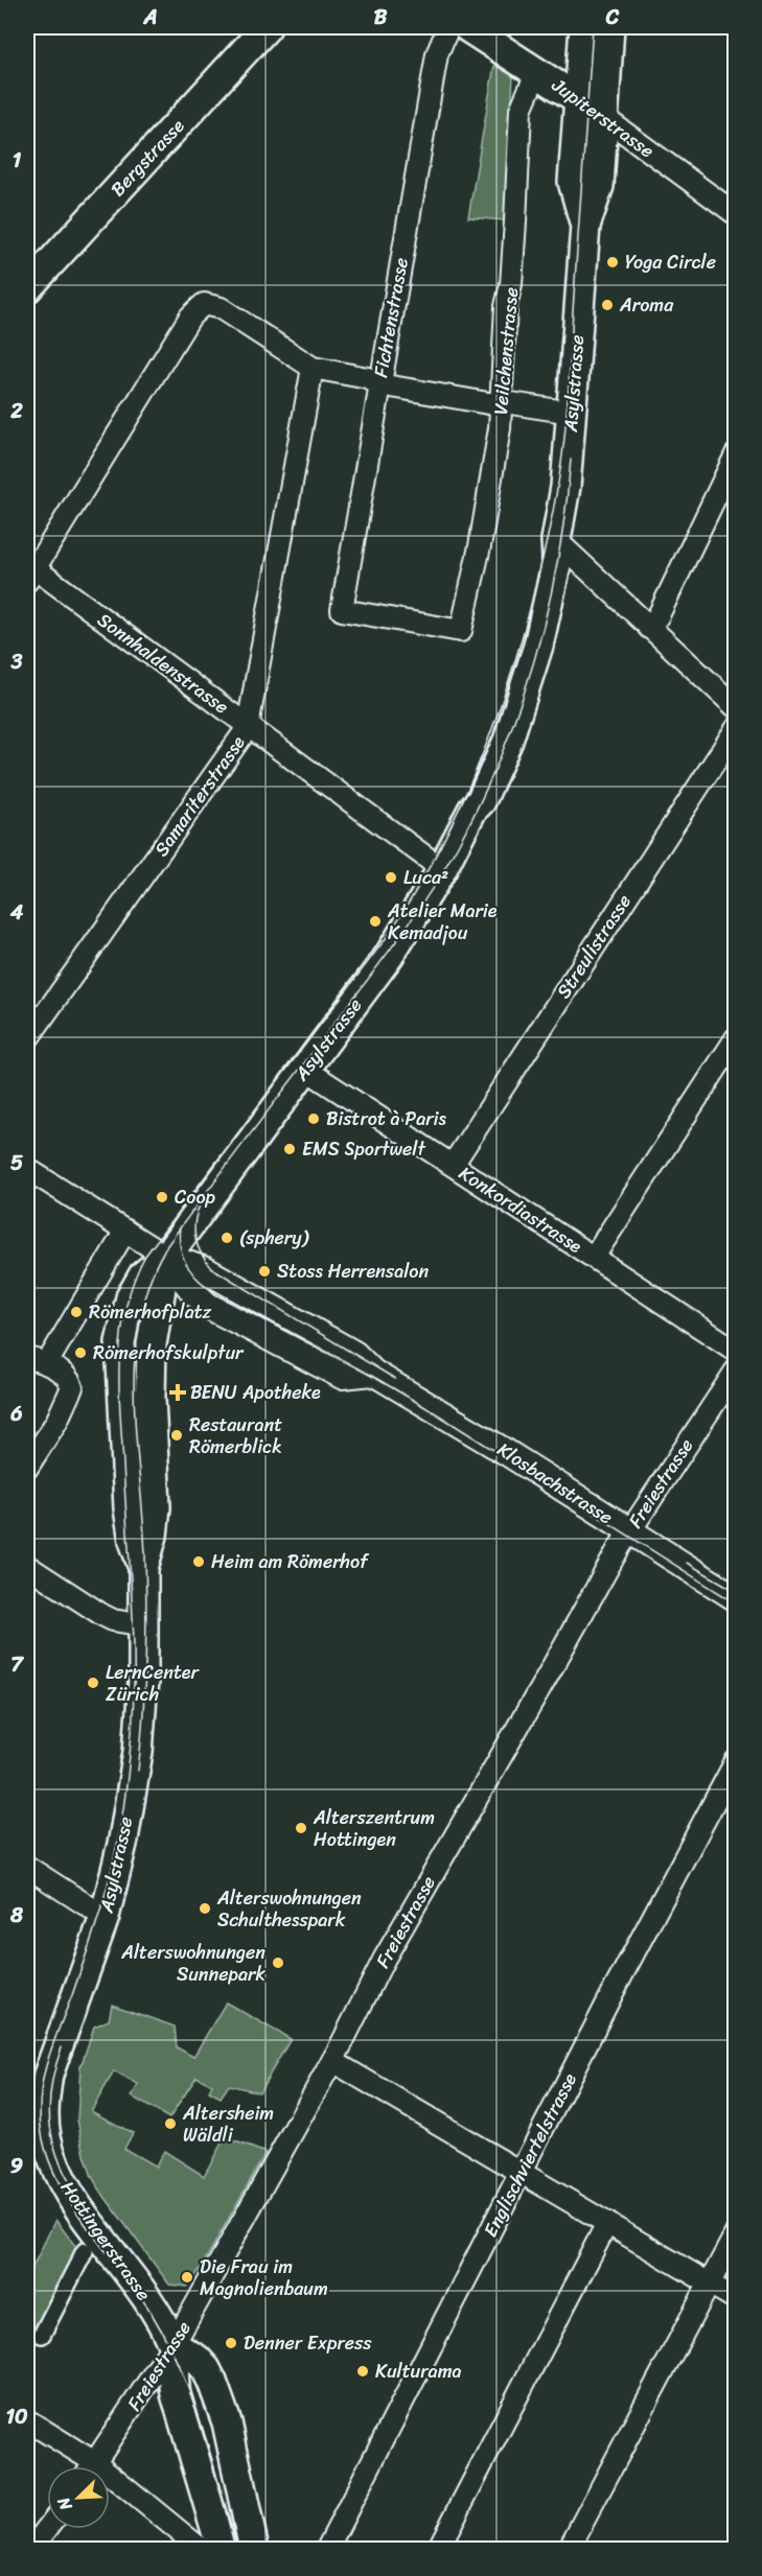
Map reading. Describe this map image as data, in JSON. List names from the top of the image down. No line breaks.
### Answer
{"streets":{"main road":["Jupiterstrasse","Bergstrasse","Asylstrasse","Hottingerstrasse"],"street":["Fichtenstrasse","Veilchenstrasse","Sonnhaldenstrasse","Samariterstrasse","Streulistrasse","Konkordiastrasse","Klosbachstrasse","Freiestrasse","Englischviertelstrasse"]},"crossings":[["Jupiterstrasse","Veilchenstrasse"],["Jupiterstrasse","Asylstrasse"],["Fichtenstrasse","Veilchenstrasse"],["Asylstrasse","Sonnhaldenstrasse"],["Asylstrasse","Konkordiastrasse"],["Asylstrasse","Klosbachstrasse"],["Asylstrasse","Hottingerstrasse"],["Sonnhaldenstrasse","Samariterstrasse"],["Streulistrasse","Konkordiastrasse"],["Klosbachstrasse","Freiestrasse"],["Freiestrasse","Hottingerstrasse"]],"places":{"other":["Yoga Circle","Aroma","Luca²","Atelier Marie Kemadjou","Bistrot à Paris","EMS Sportwelt","Coop","(sphery)","Stoss Herrensalon","Römerhofplatz","Römerhofskulptur","Restaurant Römerblick","Heim am Römerhof","LernCenter Zürich","Alterszentrum Hottingen","Alterswohnungen Schulthesspark","Alterswohnungen Sunnepark","Altersheim Wäldli","Die Frau im Magnolienbaum","Denner Express","Kulturama"],"health":["BENU Apotheke"]},"north":"bottom left","grid":{"columns":["A","B","C"],"rows":["1","2","3","4","5","6","7","8","9","10"]}}
